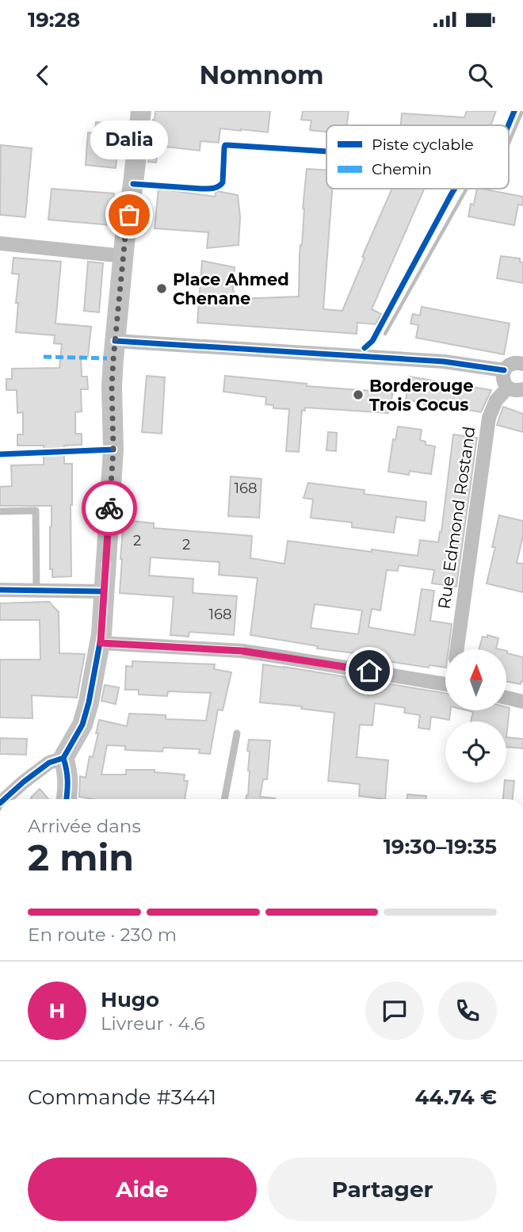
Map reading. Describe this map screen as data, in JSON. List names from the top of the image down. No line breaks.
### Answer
{"streets":{"street":["Rue Edmond Rostand"]},"places":["Dalia","Place Ahmed Chenane","Borderouge Trois Cocus"],"house_numbers":["168","2","2","168"],"legend":["Piste cyclable","Chemin"],"north":"top","page":{"status":"19:28","header":"Nomnom","bubble":"Dalia","heading":["2 min","Arrivée dans","19:30–19:35"],"panel":["Hugo","Livreur · 4.6","Commande #3441","44.74 €"],"bar":"En route · 230 m","round":"H","buttons":["Aide","Partager"]}}
